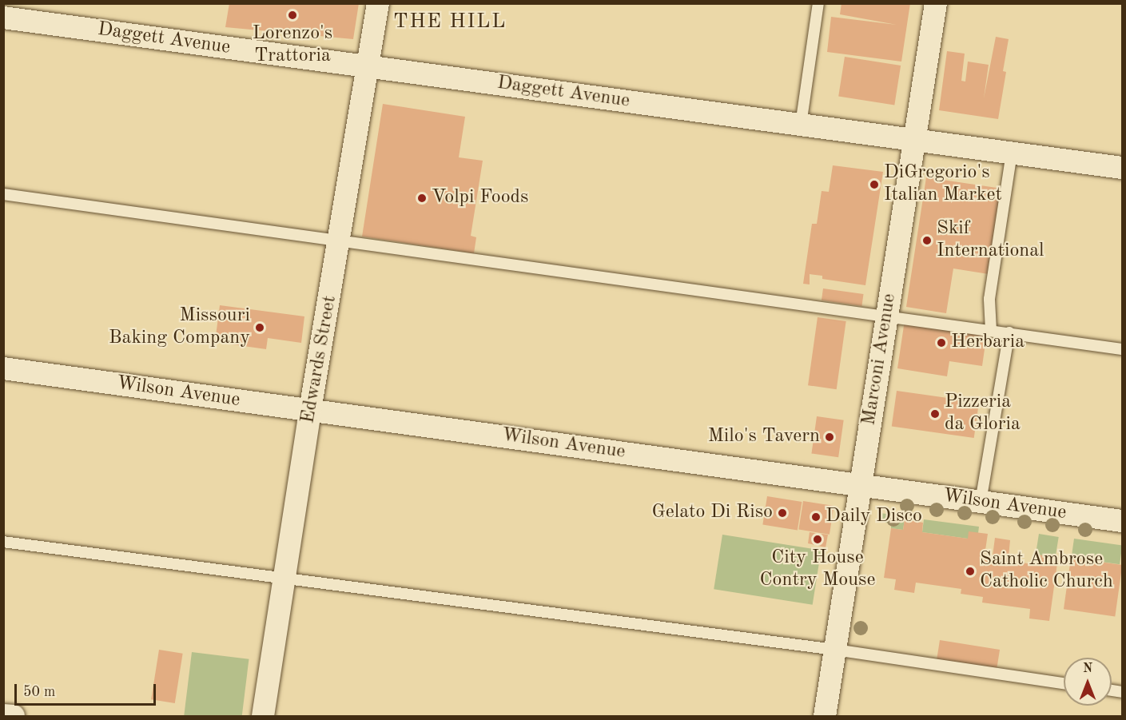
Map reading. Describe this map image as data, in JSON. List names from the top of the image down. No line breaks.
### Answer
{"streets":{"street":["Daggett Avenue","Edwards Street","Marconi Avenue","Wilson Avenue"]},"crossings":[["Daggett Avenue","Edwards Street"],["Daggett Avenue","Marconi Avenue"],["Edwards Street","Wilson Avenue"],["Marconi Avenue","Wilson Avenue"]],"districts":["THE HILL"],"places":["Lorenzo's Trattoria","DiGregorio's Italian Market","Volpi Foods","Skif International","Missouri Baking Company","Herbaria","Pizzeria da Gloria","Milo's Tavern","Gelato Di Riso","Daily Disco","City House Contry Mouse","Saint Ambrose Catholic Church"],"scale_bar":"50 m","north":"top"}
